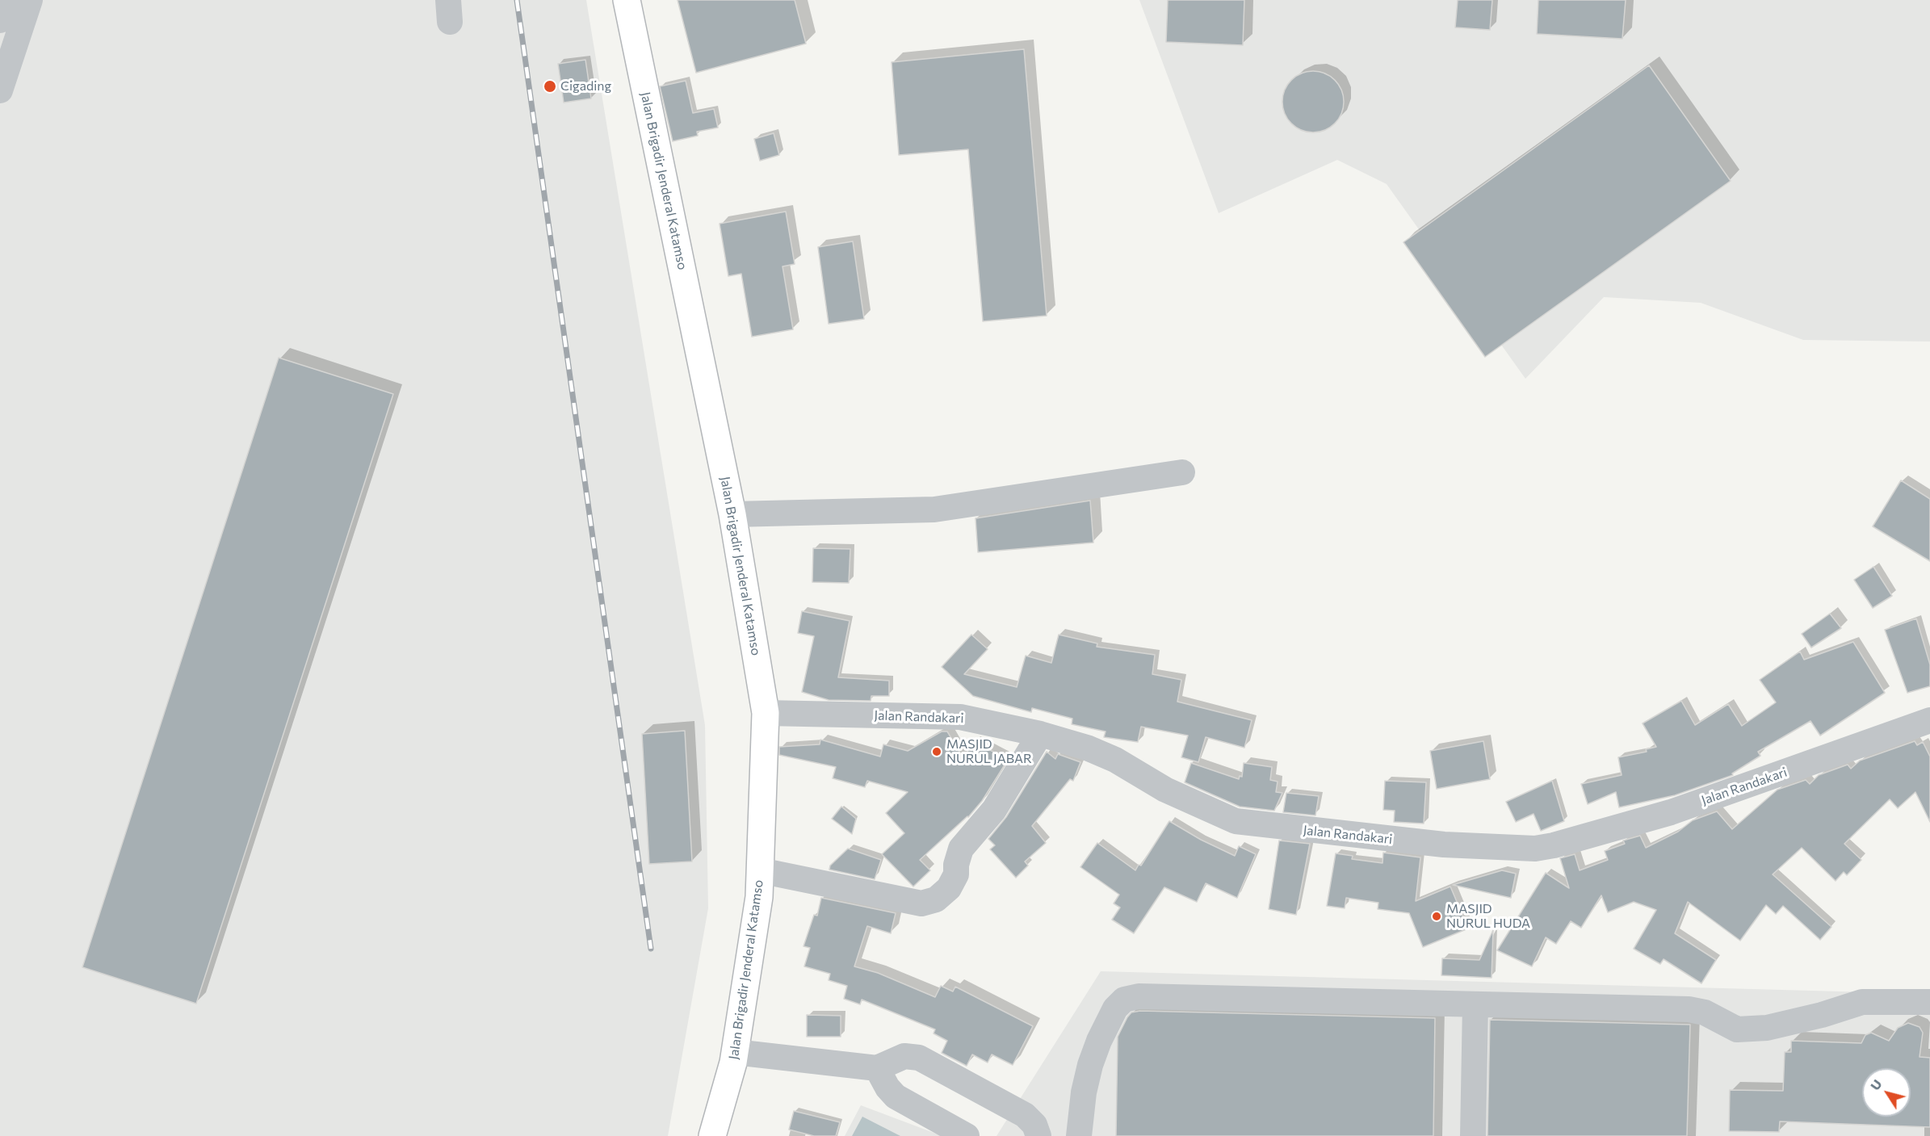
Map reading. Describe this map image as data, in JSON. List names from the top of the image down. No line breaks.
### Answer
{"streets":{"highway":["Jalan Brigadir Jenderal Katamso"],"street":["Jalan Randakari"]},"crossings":[["Jalan Brigadir Jenderal Katamso","Jalan Randakari"]],"places":["Cigading","MASJID NURUL JABAR","MASJID NURUL HUDA"],"north":"top left"}
